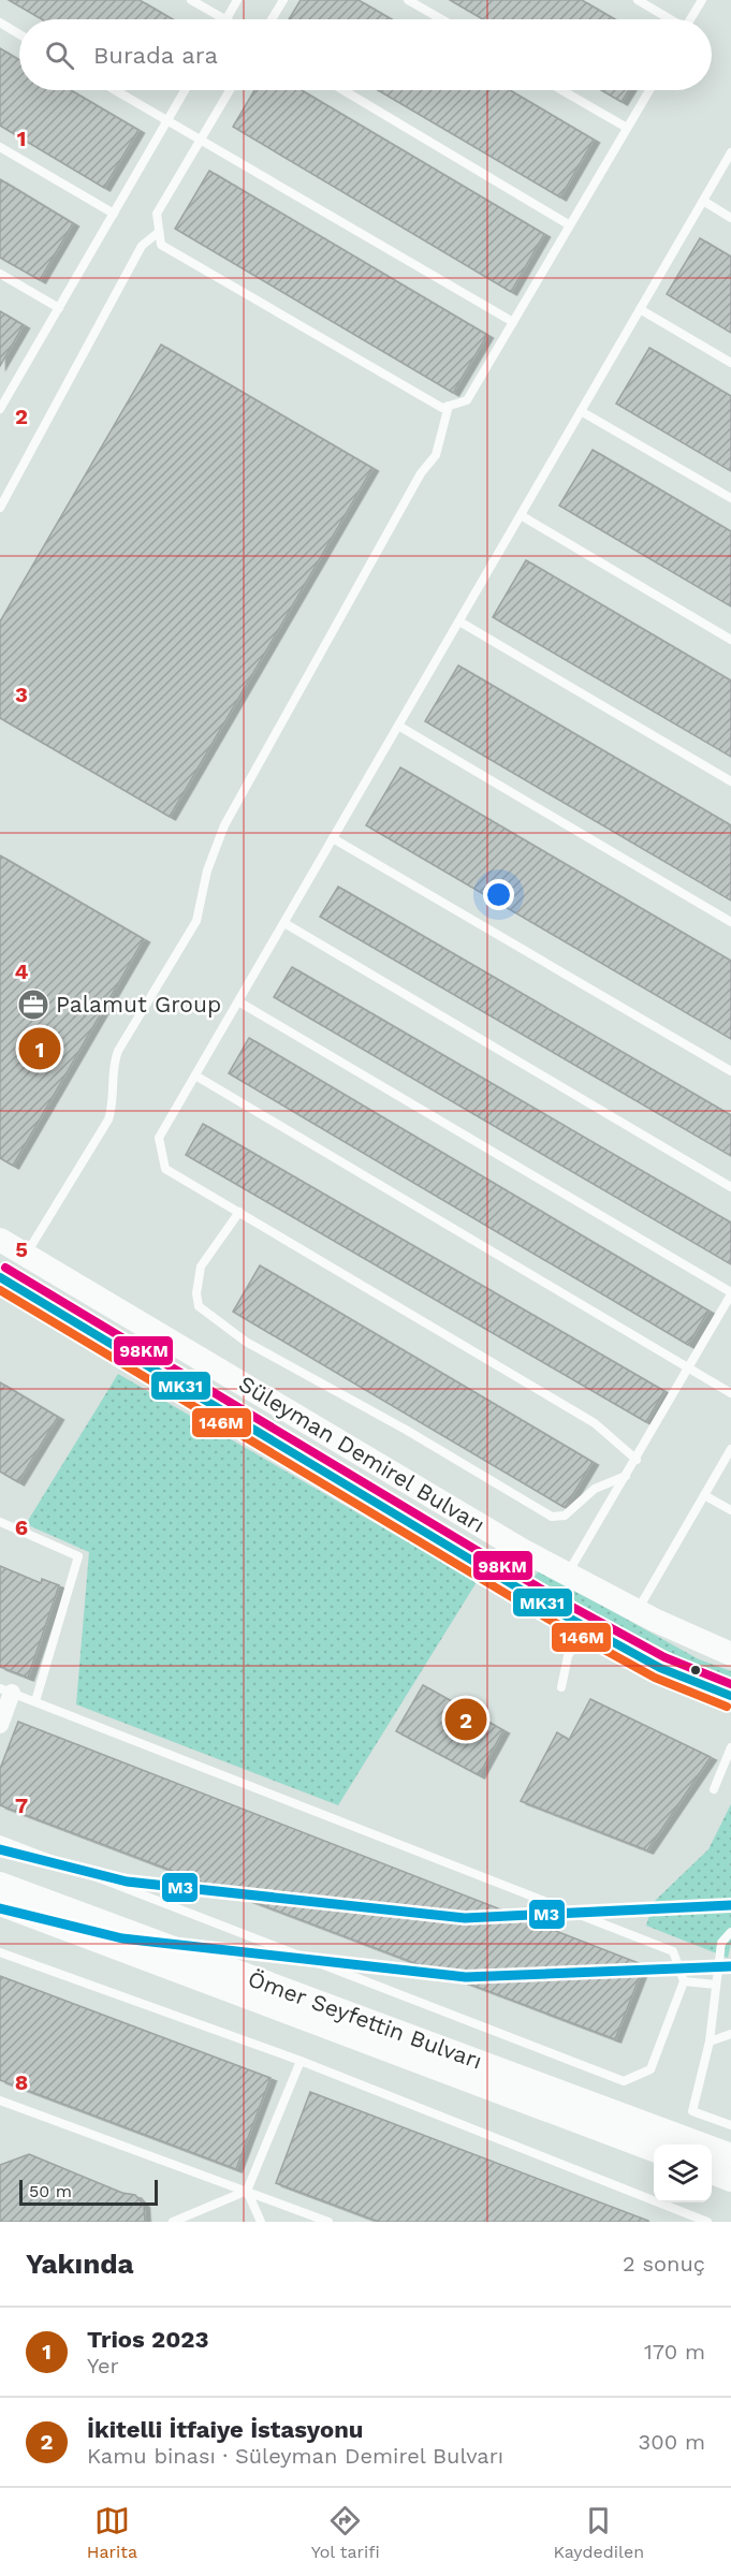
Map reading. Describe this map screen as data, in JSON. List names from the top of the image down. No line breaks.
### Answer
{"streets":{"street":["Süleyman Demirel Bulvarı","Ömer Seyfettin Bulvarı"]},"places":{"office":["Palamut Group"]},"lines":["transit line 98KM","transit line MK31","transit line 146M","transit line M3"],"scale_bar":"50 m","page":{"search":"Burada ara","pins":["1","2"],"scale":"50 m","heading":["Yakında","2 sonuç"],"list":[{"mark":"1","name":"Trios 2023","note":"Yer","value":"170 m"},{"mark":"2","name":"İkitelli İtfaiye İstasyonu","note":"Kamu binası · Süleyman Demirel Bulvarı","value":"300 m"}],"nav":["Harita","Yol tarifi","Kaydedilen"]},"grid":{"rows":["1","2","3","4","5","6","7","8"]}}
